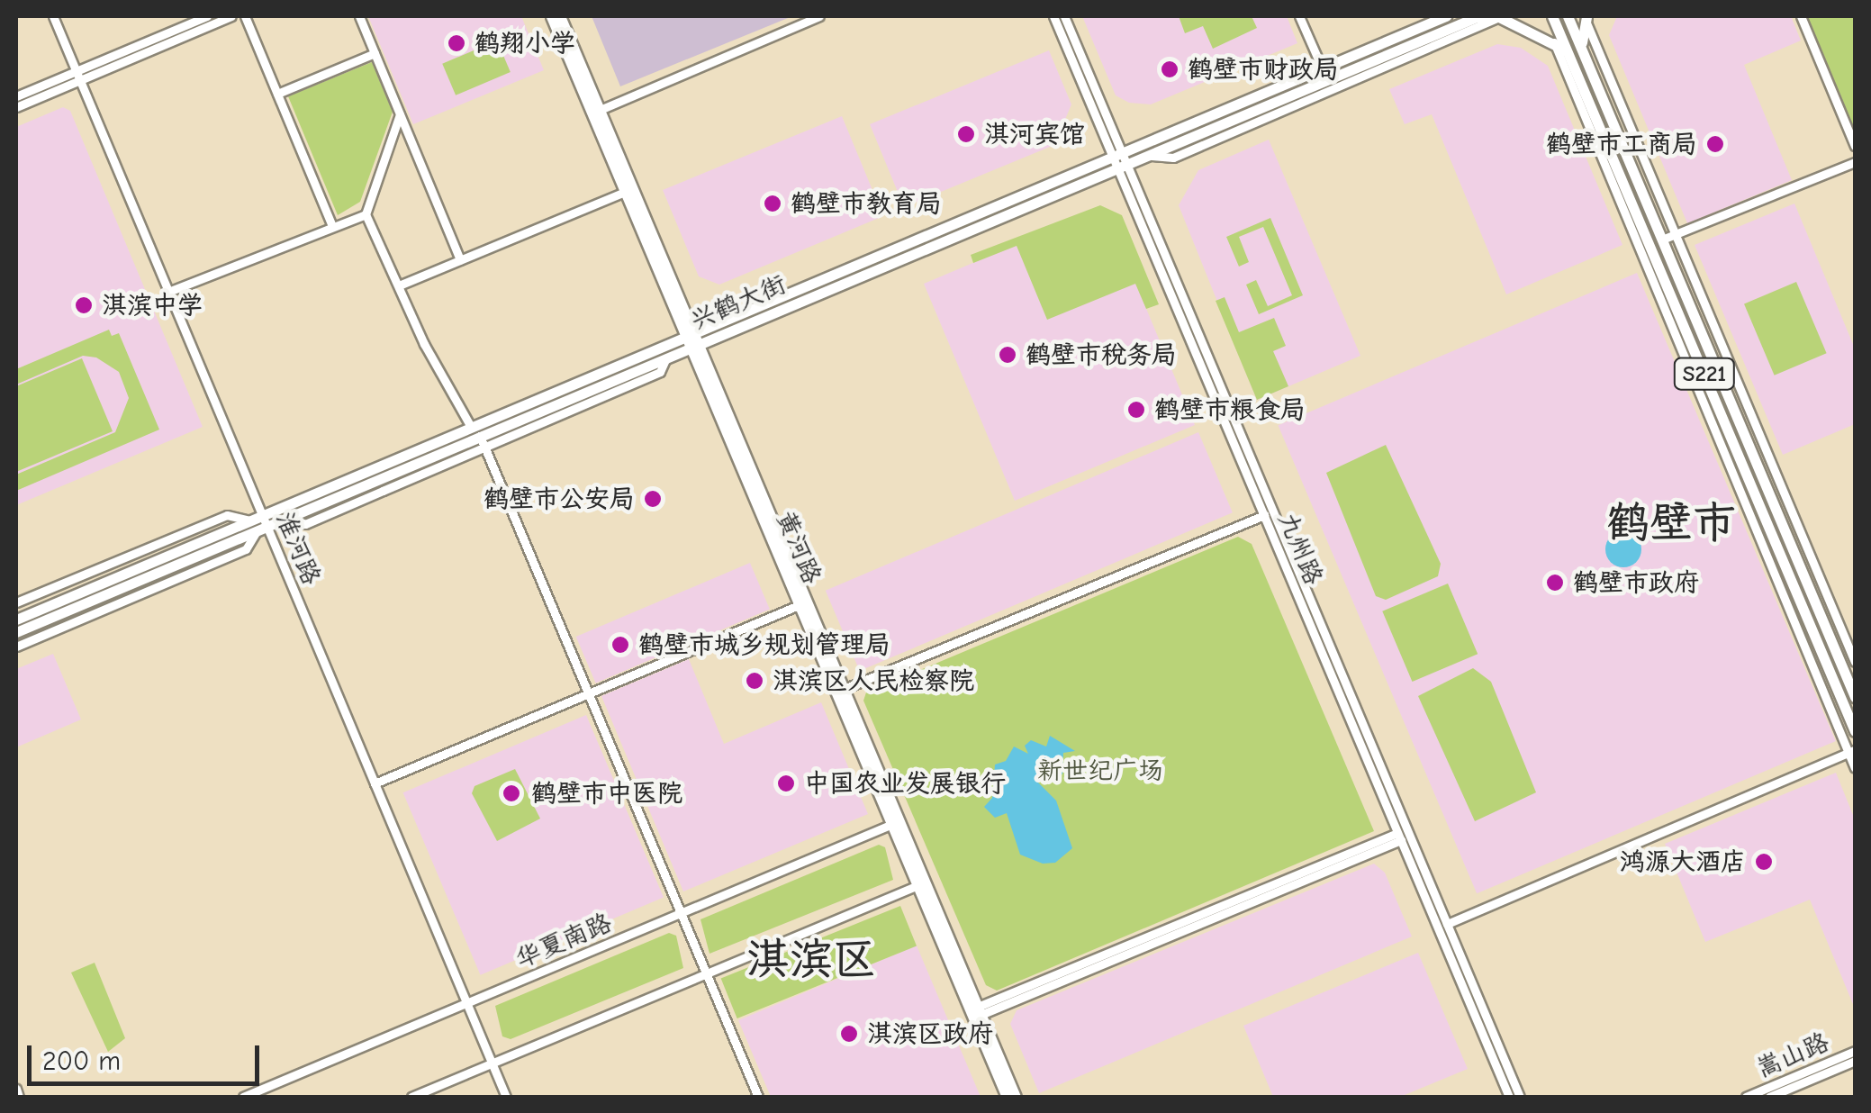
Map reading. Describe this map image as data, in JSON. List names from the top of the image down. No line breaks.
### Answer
{"streets":{"main road":["兴鹤大街","S221","黄河路"],"street":["淮河路","九州路","华夏南路","嵩山路"]},"crossings":[["兴鹤大街","黄河路"],["兴鹤大街","淮河路"],["兴鹤大街","九州路"],["黄河路","华夏南路"],["淮河路","华夏南路"]],"districts":["鹤壁市","淇滨区"],"parks":["新世纪广场"],"places":["鹤翔小学","鹤壁市财政局","淇河宾馆","鹤壁市工商局","鹤壁市教育局","淇滨中学","鹤壁市税务局","鹤壁市粮食局","鹤壁市公安局","鹤壁市政府","鹤壁市城乡规划管理局","淇滨区人民检察院","中国农业发展银行","鹤壁市中医院","鸿源大酒店","淇滨区政府"],"scale_bar":"200 m"}
